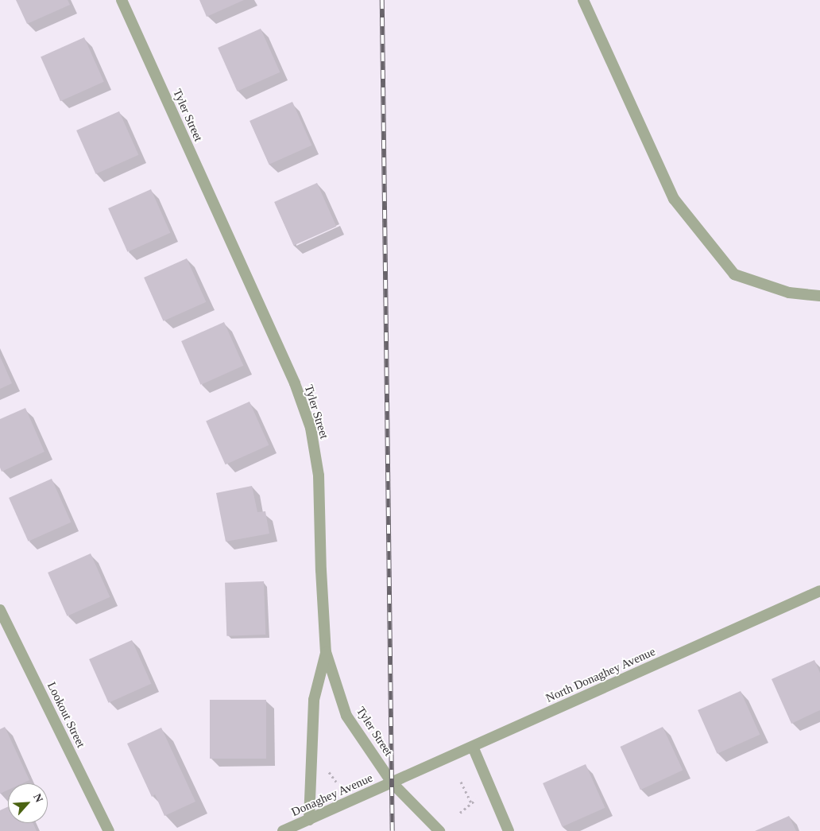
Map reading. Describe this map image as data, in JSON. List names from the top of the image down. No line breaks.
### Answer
{"streets":{"street":["Tyler Street","North Donaghey Avenue","Lookout Street","Donaghey Avenue"]},"crossings":[["Tyler Street","North Donaghey Avenue"],["Tyler Street","Donaghey Avenue"],["North Donaghey Avenue","Donaghey Avenue"]],"north":"top right"}
